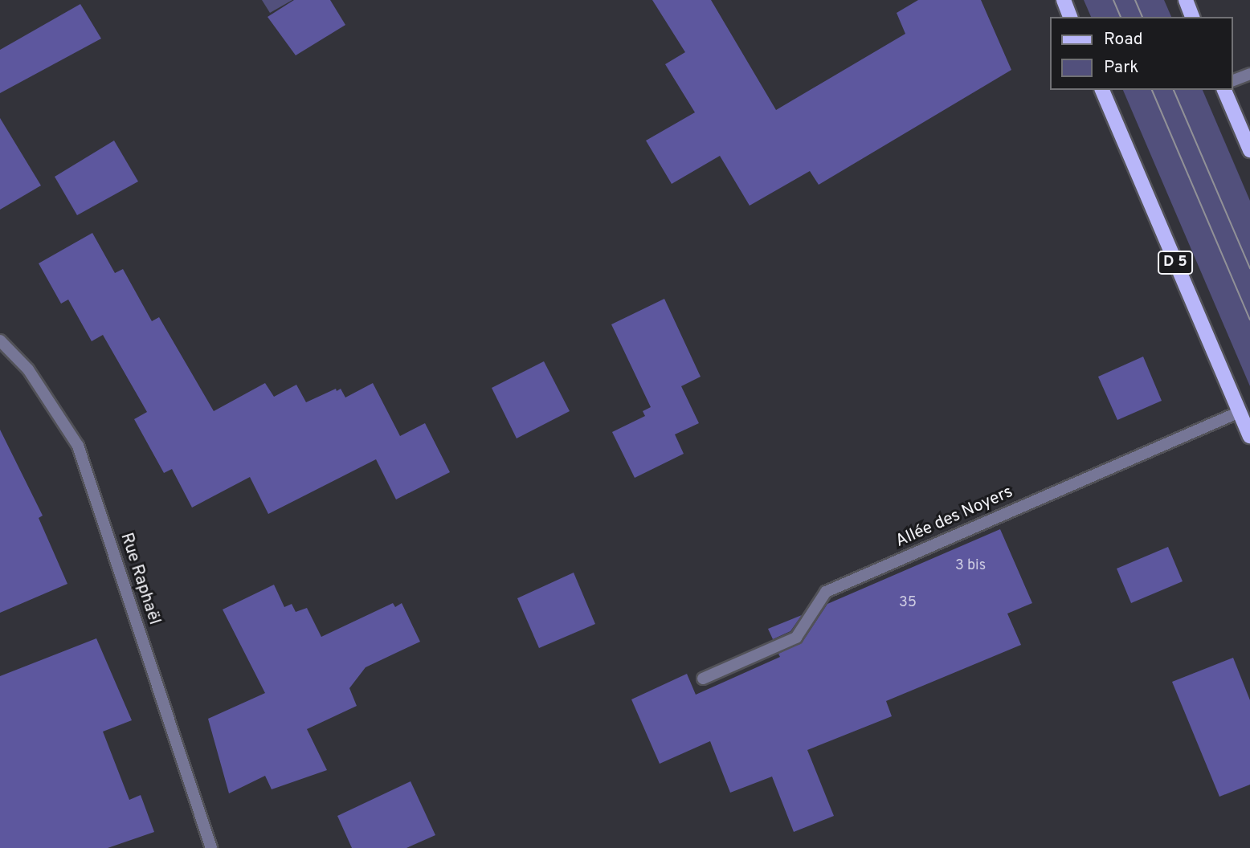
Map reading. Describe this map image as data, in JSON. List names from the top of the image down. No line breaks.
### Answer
{"streets":{"main road":["D 5"],"street":["Allée des Noyers","Rue Raphaël"]},"crossings":[["D 5","Allée des Noyers"]],"house_numbers":["3 bis","35"],"legend":["Road","Park"]}
